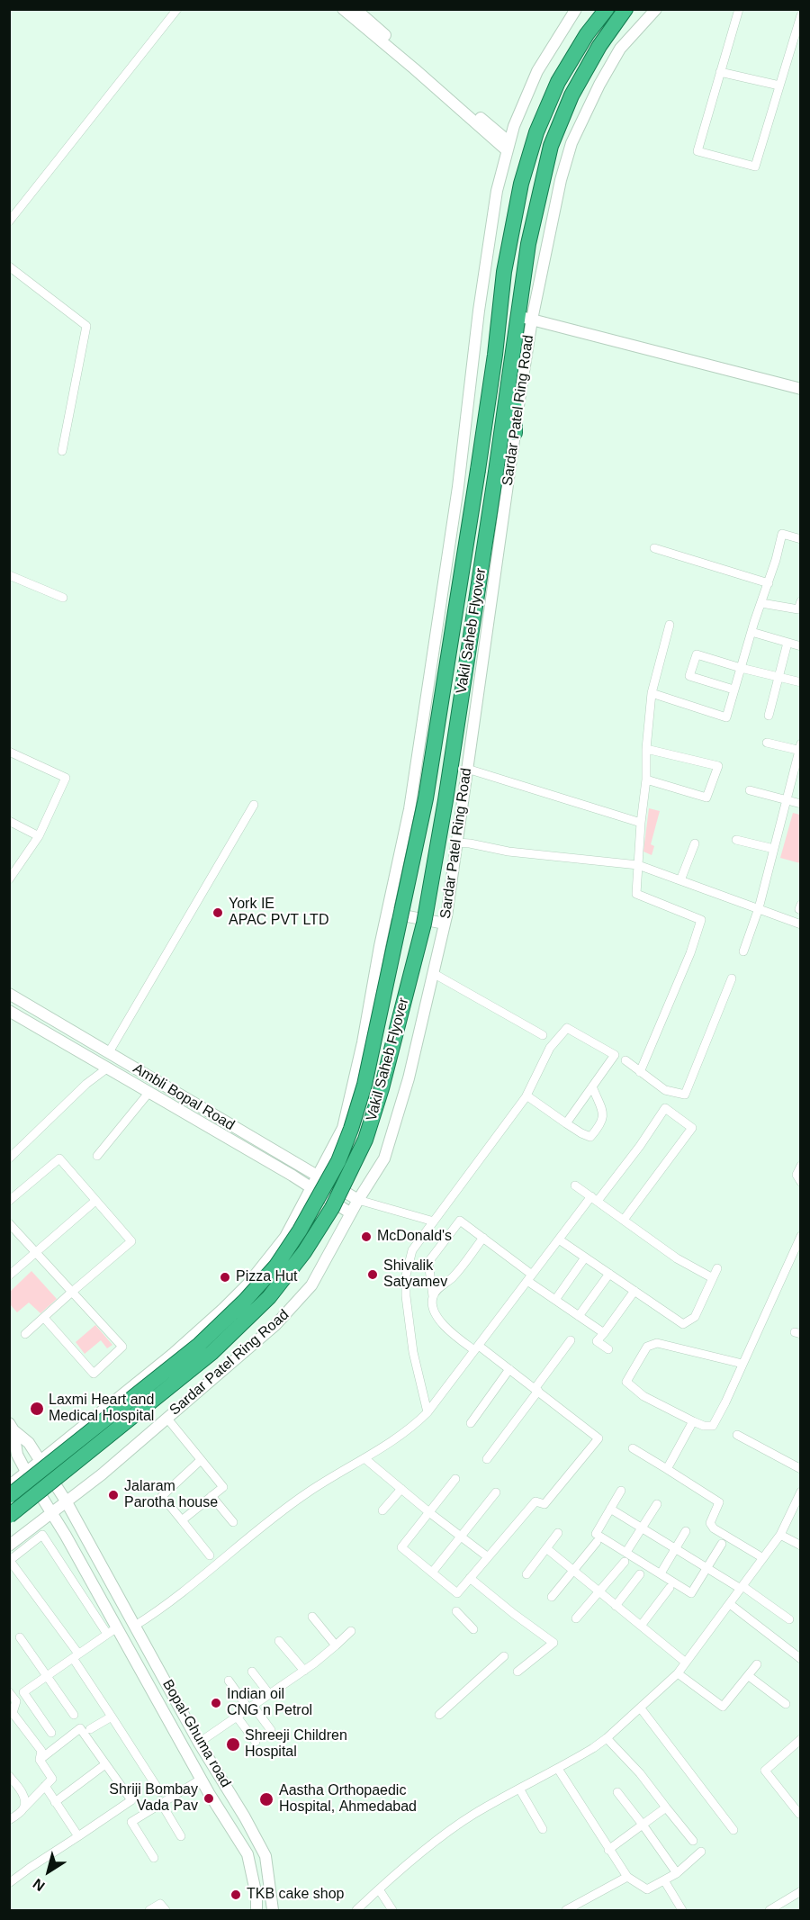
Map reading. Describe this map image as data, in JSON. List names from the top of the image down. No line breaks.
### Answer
{"streets":{"highway":["Sardar Patel Ring Road","Vakil Saheb Flyover"],"street":["Ambli Bopal Road","Bopal-Ghuma road"]},"crossings":[["Sardar Patel Ring Road","Vakil Saheb Flyover"],["Sardar Patel Ring Road","Ambli Bopal Road"],["Sardar Patel Ring Road","Bopal-Ghuma road"]],"places":["York IE APAC PVT LTD","McDonald's","Shivalik Satyamev","Pizza Hut","Laxmi Heart and Medical Hospital","Jalaram Parotha house","Indian oil CNG n Petrol","Shreeji Children Hospital","Shriji Bombay Vada Pav","Aastha Orthopaedic Hospital, Ahmedabad","TKB cake shop"],"north":"bottom left"}
